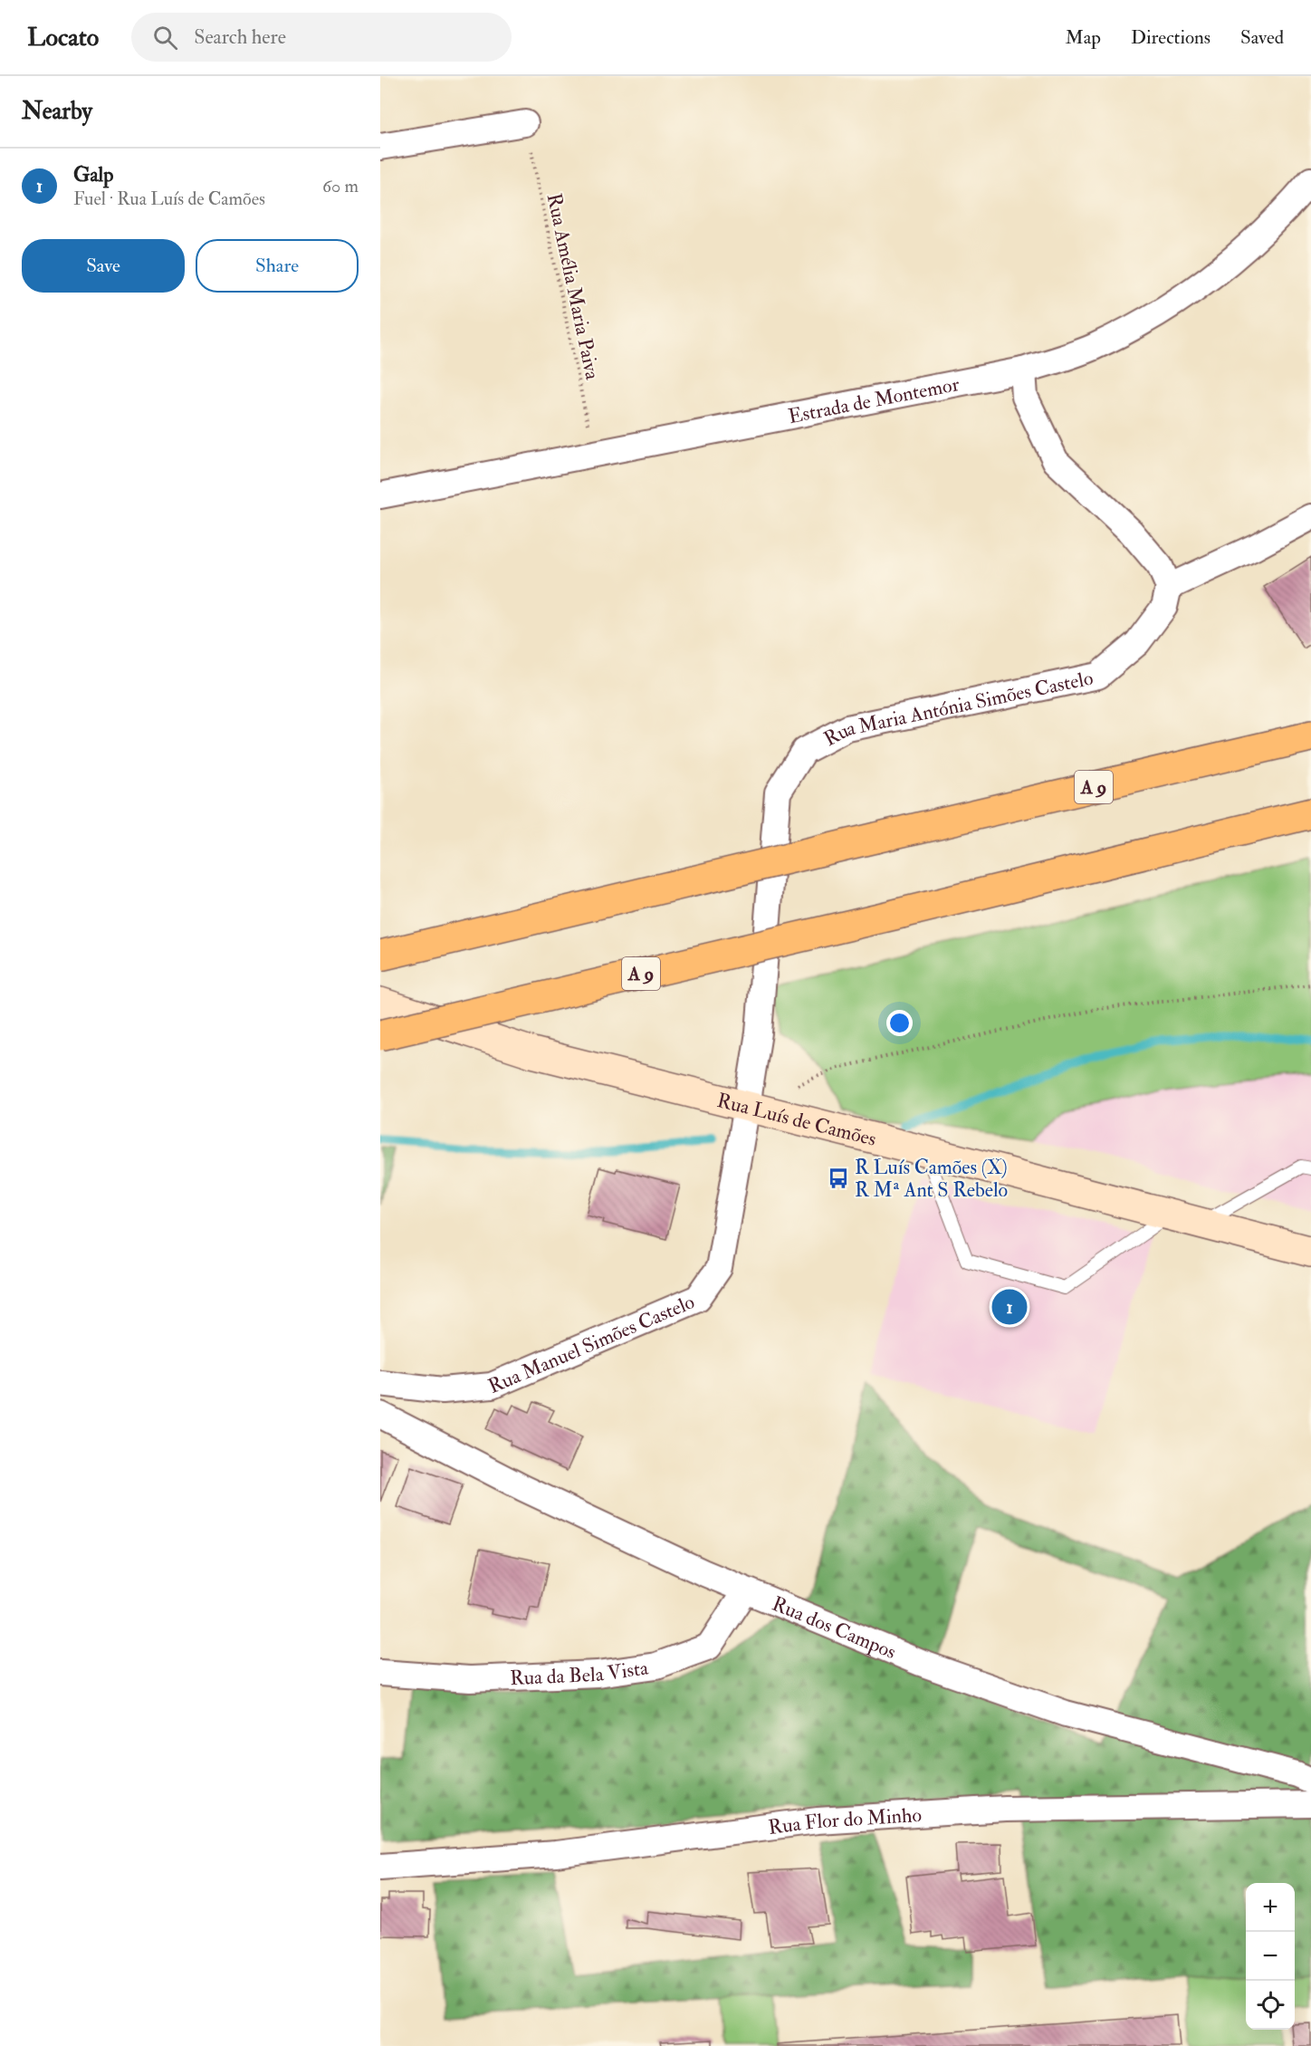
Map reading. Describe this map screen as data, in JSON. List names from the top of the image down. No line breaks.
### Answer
{"streets":{"highway":["A 9"],"main road":["Rua Luís de Camões"],"street":["Estrada de Montemor","Rua Maria Antónia Simões Castelo","Rua Manuel Simões Castelo","Rua dos Campos","Rua da Bela Vista","Rua Flor do Minho"],"path":["Rua Amélia Maria Paiva"]},"crossings":[["Rua Amélia Maria Paiva","Estrada de Montemor"],["Rua Maria Antónia Simões Castelo","Rua Luís de Camões"],["Rua Maria Antónia Simões Castelo","Rua Manuel Simões Castelo"],["Rua Luís de Camões","Rua Manuel Simões Castelo"],["Rua dos Campos","Rua da Bela Vista"]],"places":{"bus stop":["R Luís Camões (X) R Mª Ant S Rebelo"]},"page":{"header":"Locato","search":"Search here","nav":["Map","Directions","Saved"],"heading":"Nearby","list":[{"mark":"1","name":"Galp","note":"Fuel · Rua Luís de Camões","value":"60 m"}],"buttons":["Save","Share"],"pins":"1","map_buttons":["+","−"]}}
